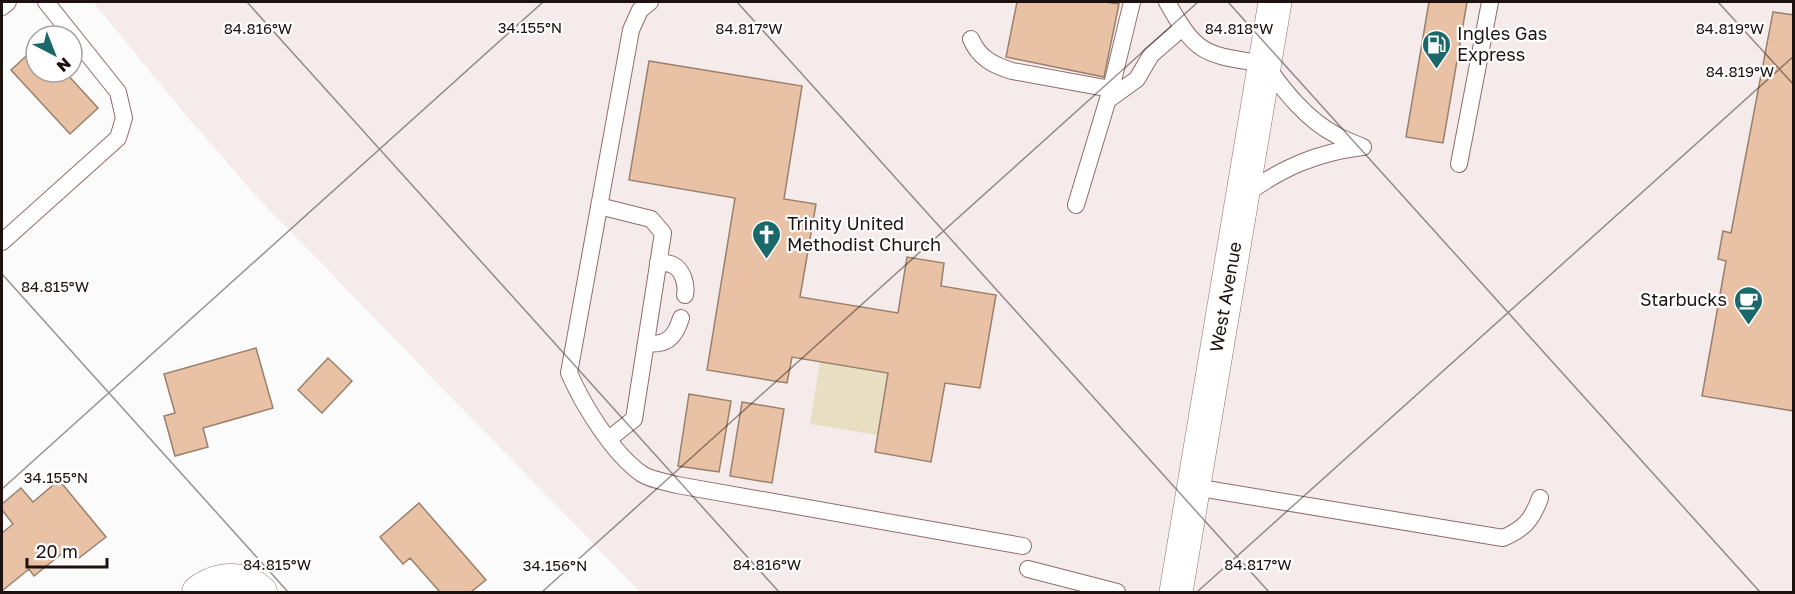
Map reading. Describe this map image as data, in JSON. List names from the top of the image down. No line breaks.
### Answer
{"streets":{"main road":["West Avenue"]},"places":{"fuel station":["Ingles Gas Express"],"church":["Trinity United Methodist Church"],"cafe":["Starbucks"]},"scale_bar":"20 m","north":"bottom right","coordinates":["34.155°N","84.819°W","84.816°W","84.817°W","84.818°W","84.815°W","34.156°N"]}
